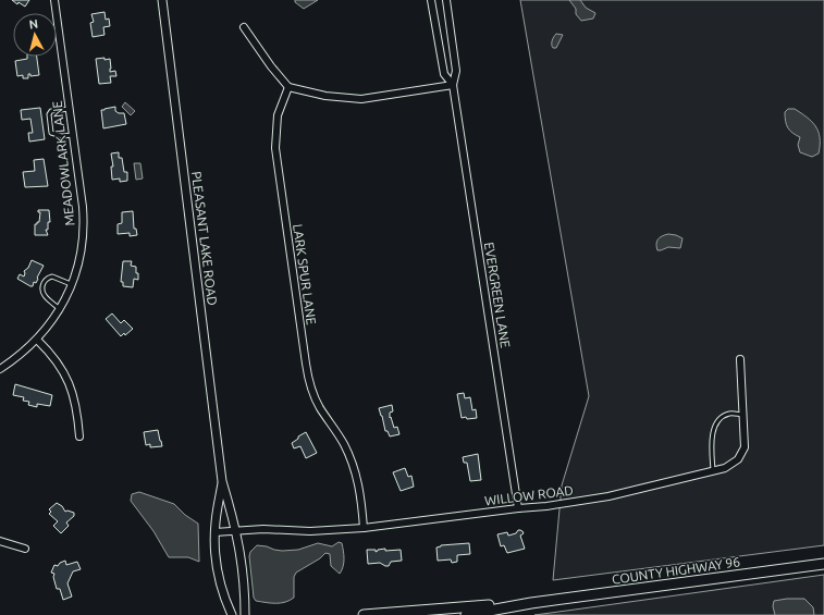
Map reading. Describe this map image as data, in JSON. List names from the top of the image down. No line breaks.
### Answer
{"streets":{"main road":["COUNTY HIGHWAY 96"],"street":["MEADOWLARK LANE","PLEASANT LAKE ROAD","LARK SPUR LANE","EVERGREEN LANE","WILLOW ROAD"]},"crossings":[["PLEASANT LAKE ROAD","WILLOW ROAD"],["LARK SPUR LANE","WILLOW ROAD"],["EVERGREEN LANE","WILLOW ROAD"]],"north":"top"}
